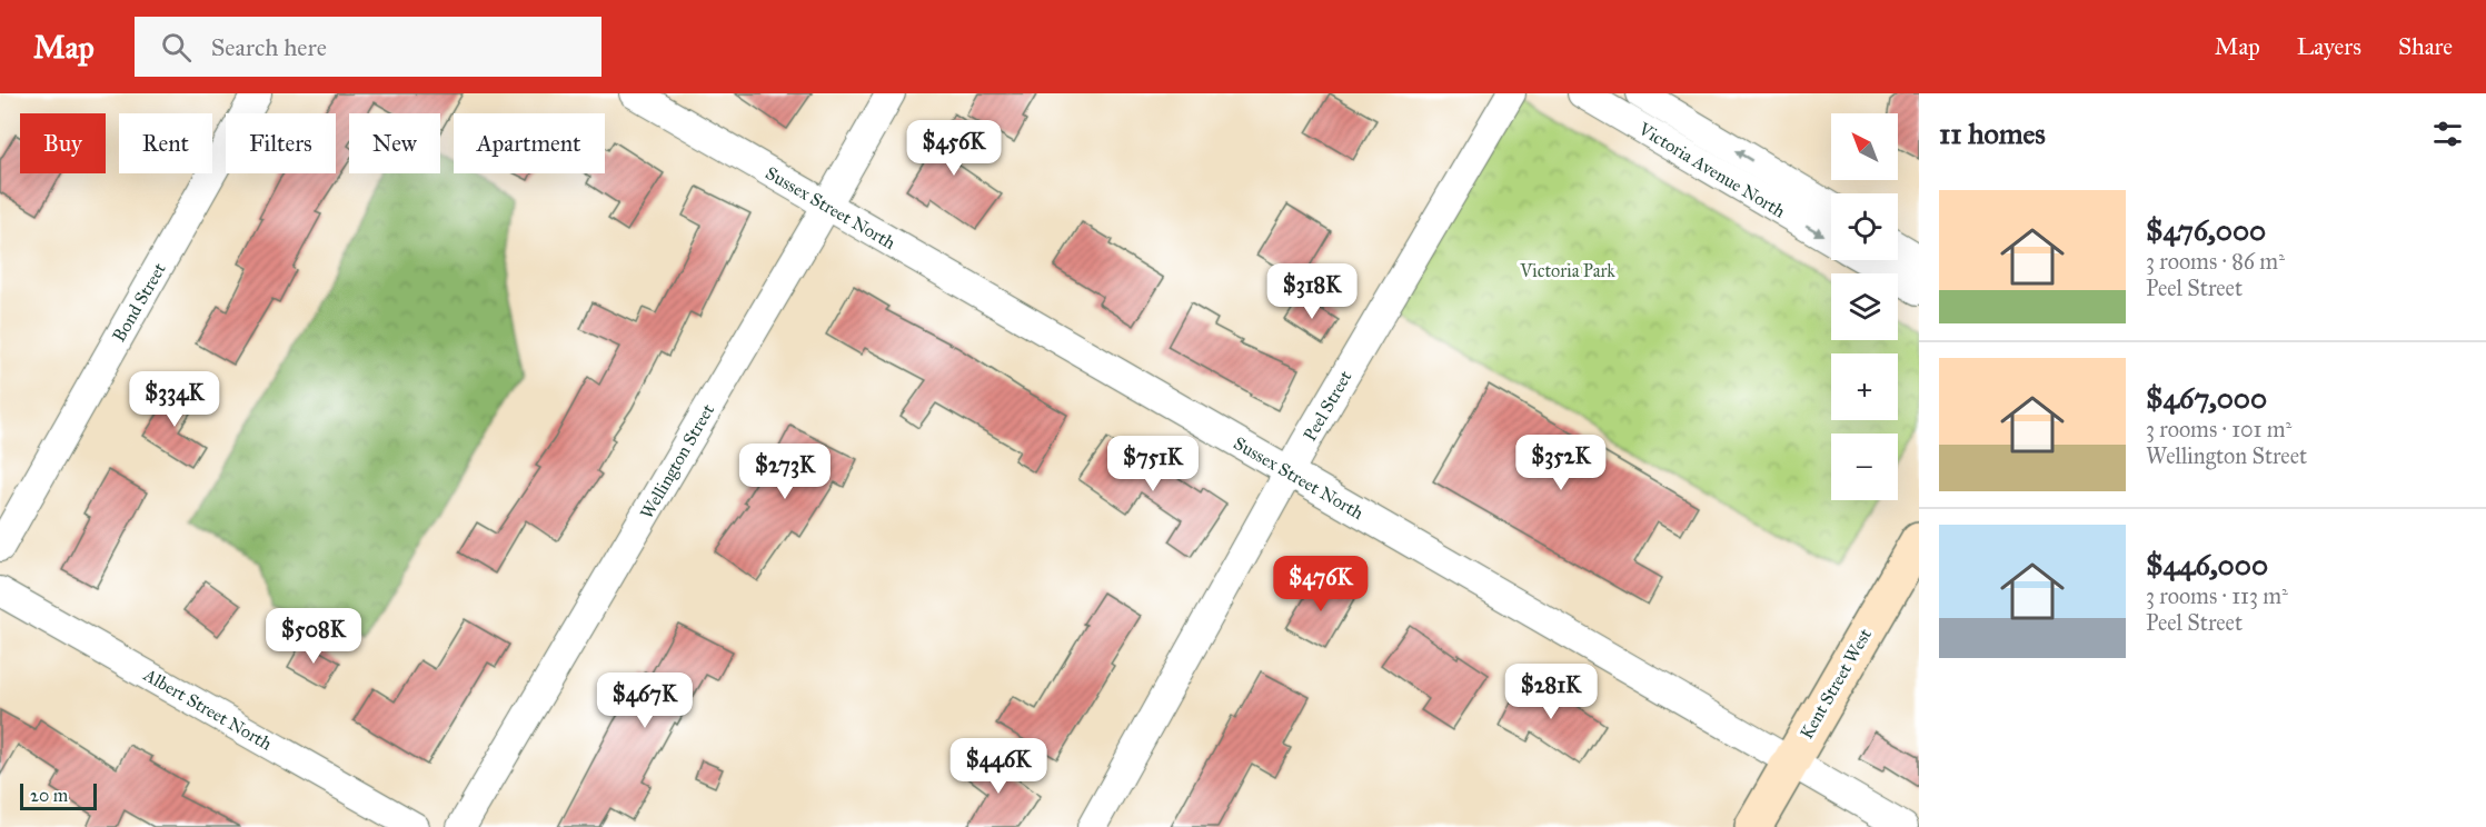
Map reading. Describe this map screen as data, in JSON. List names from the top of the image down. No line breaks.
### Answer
{"streets":{"main road":["Kent Street West"],"street":["Victoria Avenue North","Sussex Street North","Bond Street","Peel Street","Wellington Street","Albert Street North"]},"crossings":[["Sussex Street North","Peel Street"],["Sussex Street North","Wellington Street"],["Sussex Street North","Kent Street West"]],"parks":["Victoria Park"],"scale_bar":"20 m","north":"top left","page":{"header":"Map","search":"Search here","nav":["Map","Layers","Share"],"heading":"11 homes","map_buttons":["+","−"],"chip":["Buy","Rent","Filters","New","Apartment"],"price":["$456K","$318K","$334K","$352K","$751K","$273K","$476K","$508K","$281K","$467K","$446K"],"list":[{"name":"$476,000","note":"3 rooms · 86 m² · Peel Street"},{"name":"$467,000","note":"3 rooms · 101 m² · Wellington Street"},{"name":"$446,000","note":"3 rooms · 113 m² · Peel Street"}],"scale":"20 m"}}
